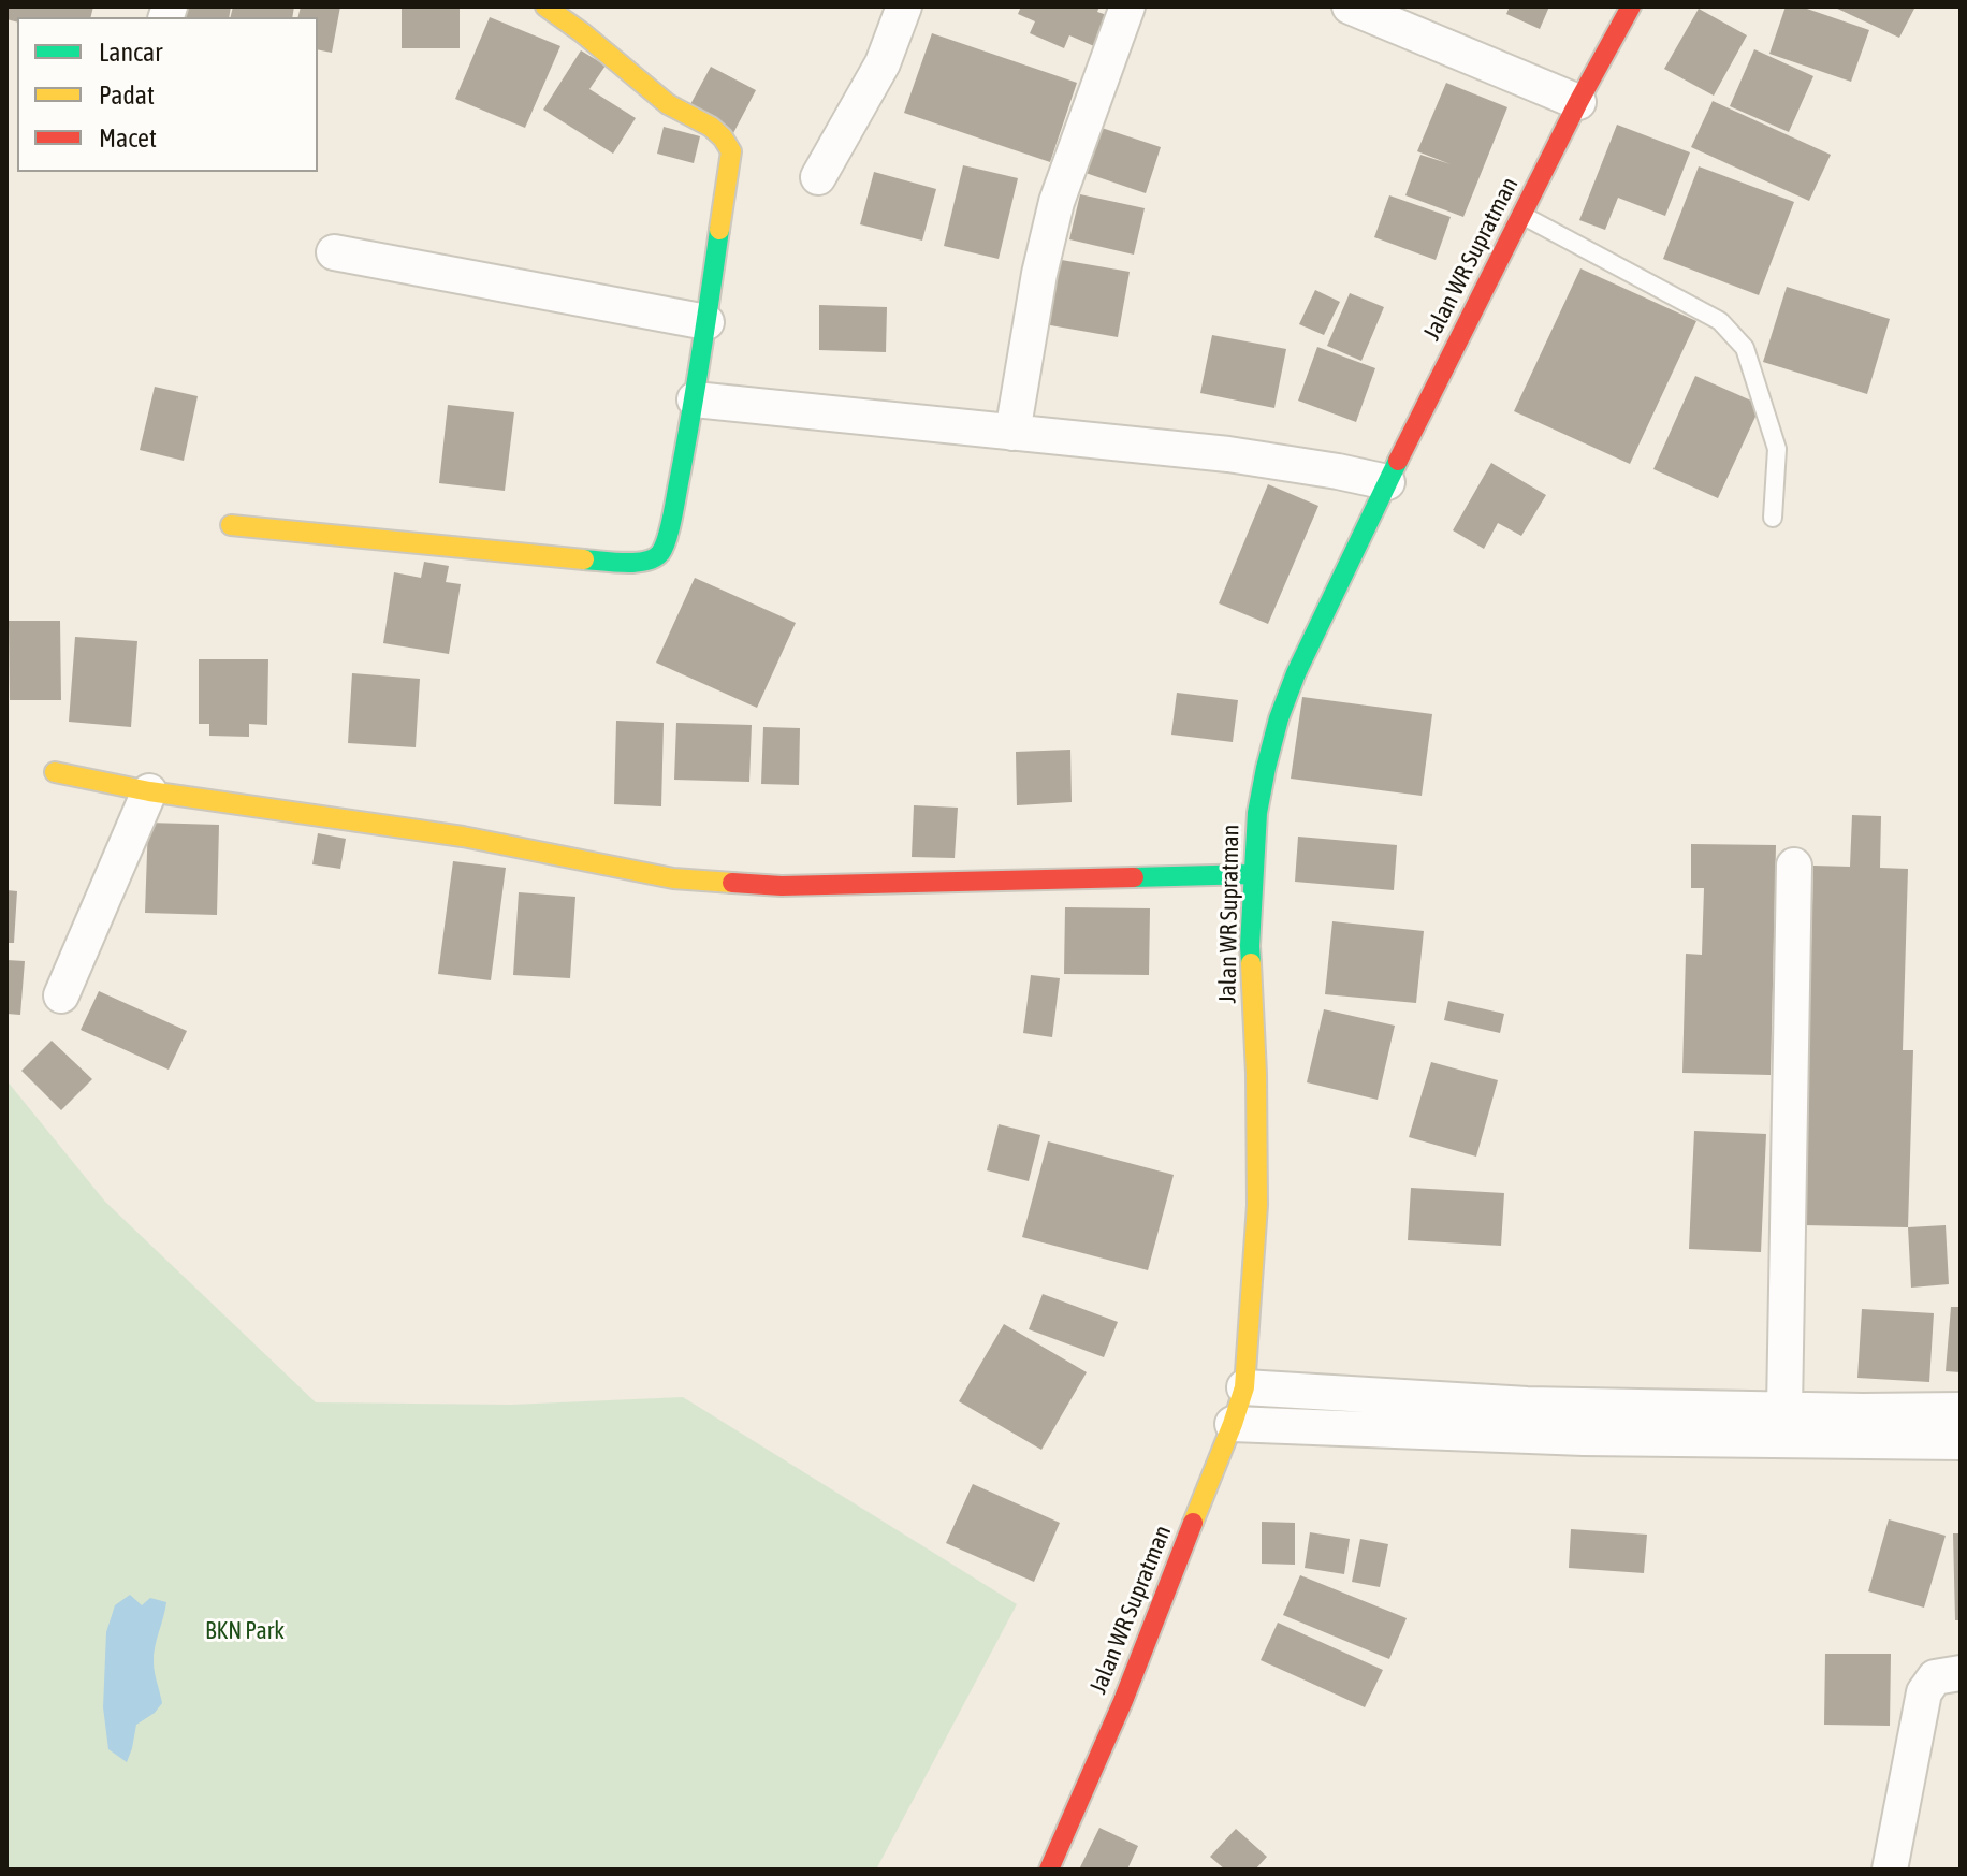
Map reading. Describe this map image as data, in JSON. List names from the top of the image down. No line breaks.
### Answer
{"streets":{"main road":["Jalan WR Supratman"]},"parks":["BKN Park"],"legend":["Lancar","Padat","Macet"]}
